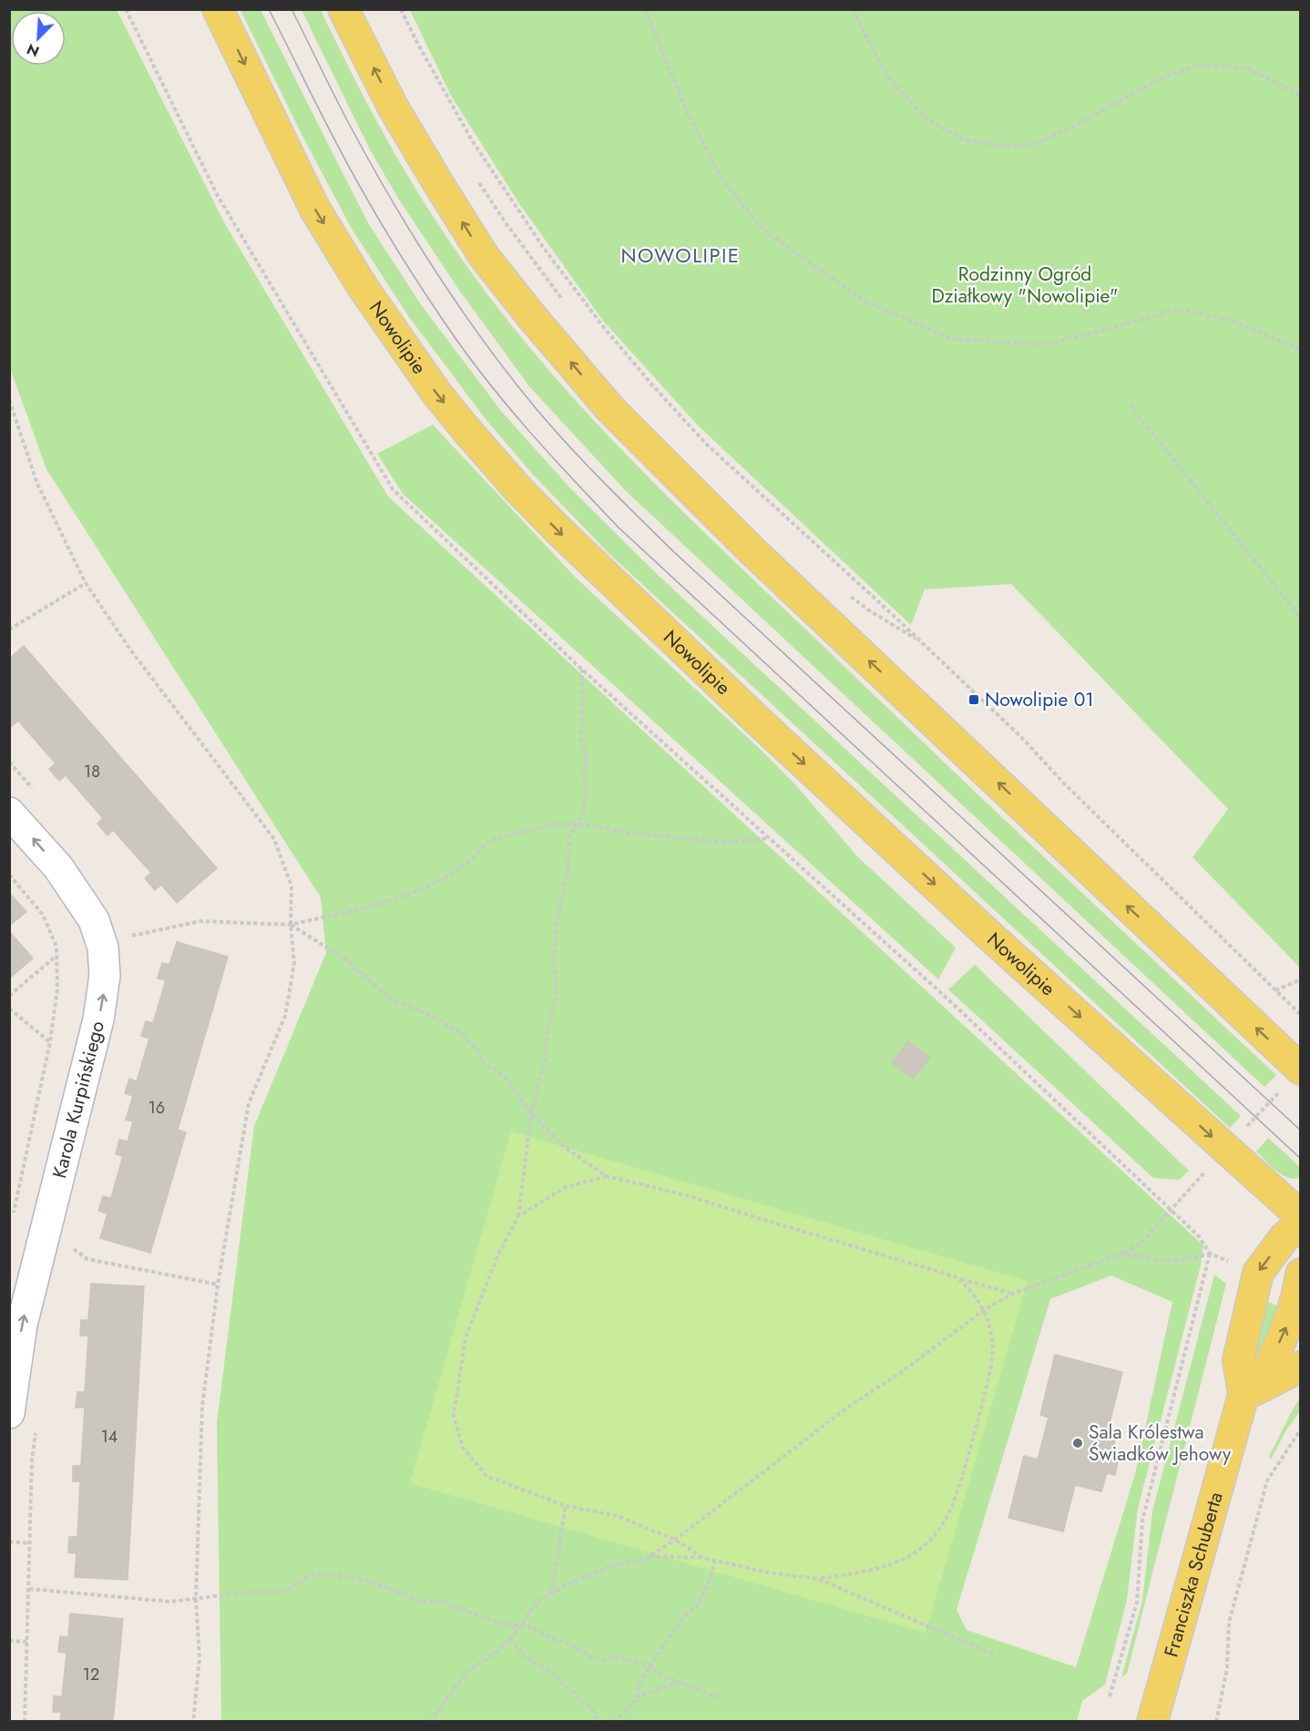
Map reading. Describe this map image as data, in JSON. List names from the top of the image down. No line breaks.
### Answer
{"streets":{"main road":["Nowolipie","Franciszka Schuberta"],"street":["Karola Kurpińskiego"]},"one_way":["Karola Kurpińskiego"],"districts":["NOWOLIPIE"],"parks":["Rodzinny Ogród Działkowy \"Nowolipie\""],"places":{"transit":["Nowolipie 01"],"other":["Sala Królestwa Świadków Jehowy"]},"house_numbers":["18","16","14","12"],"north":"bottom left"}
